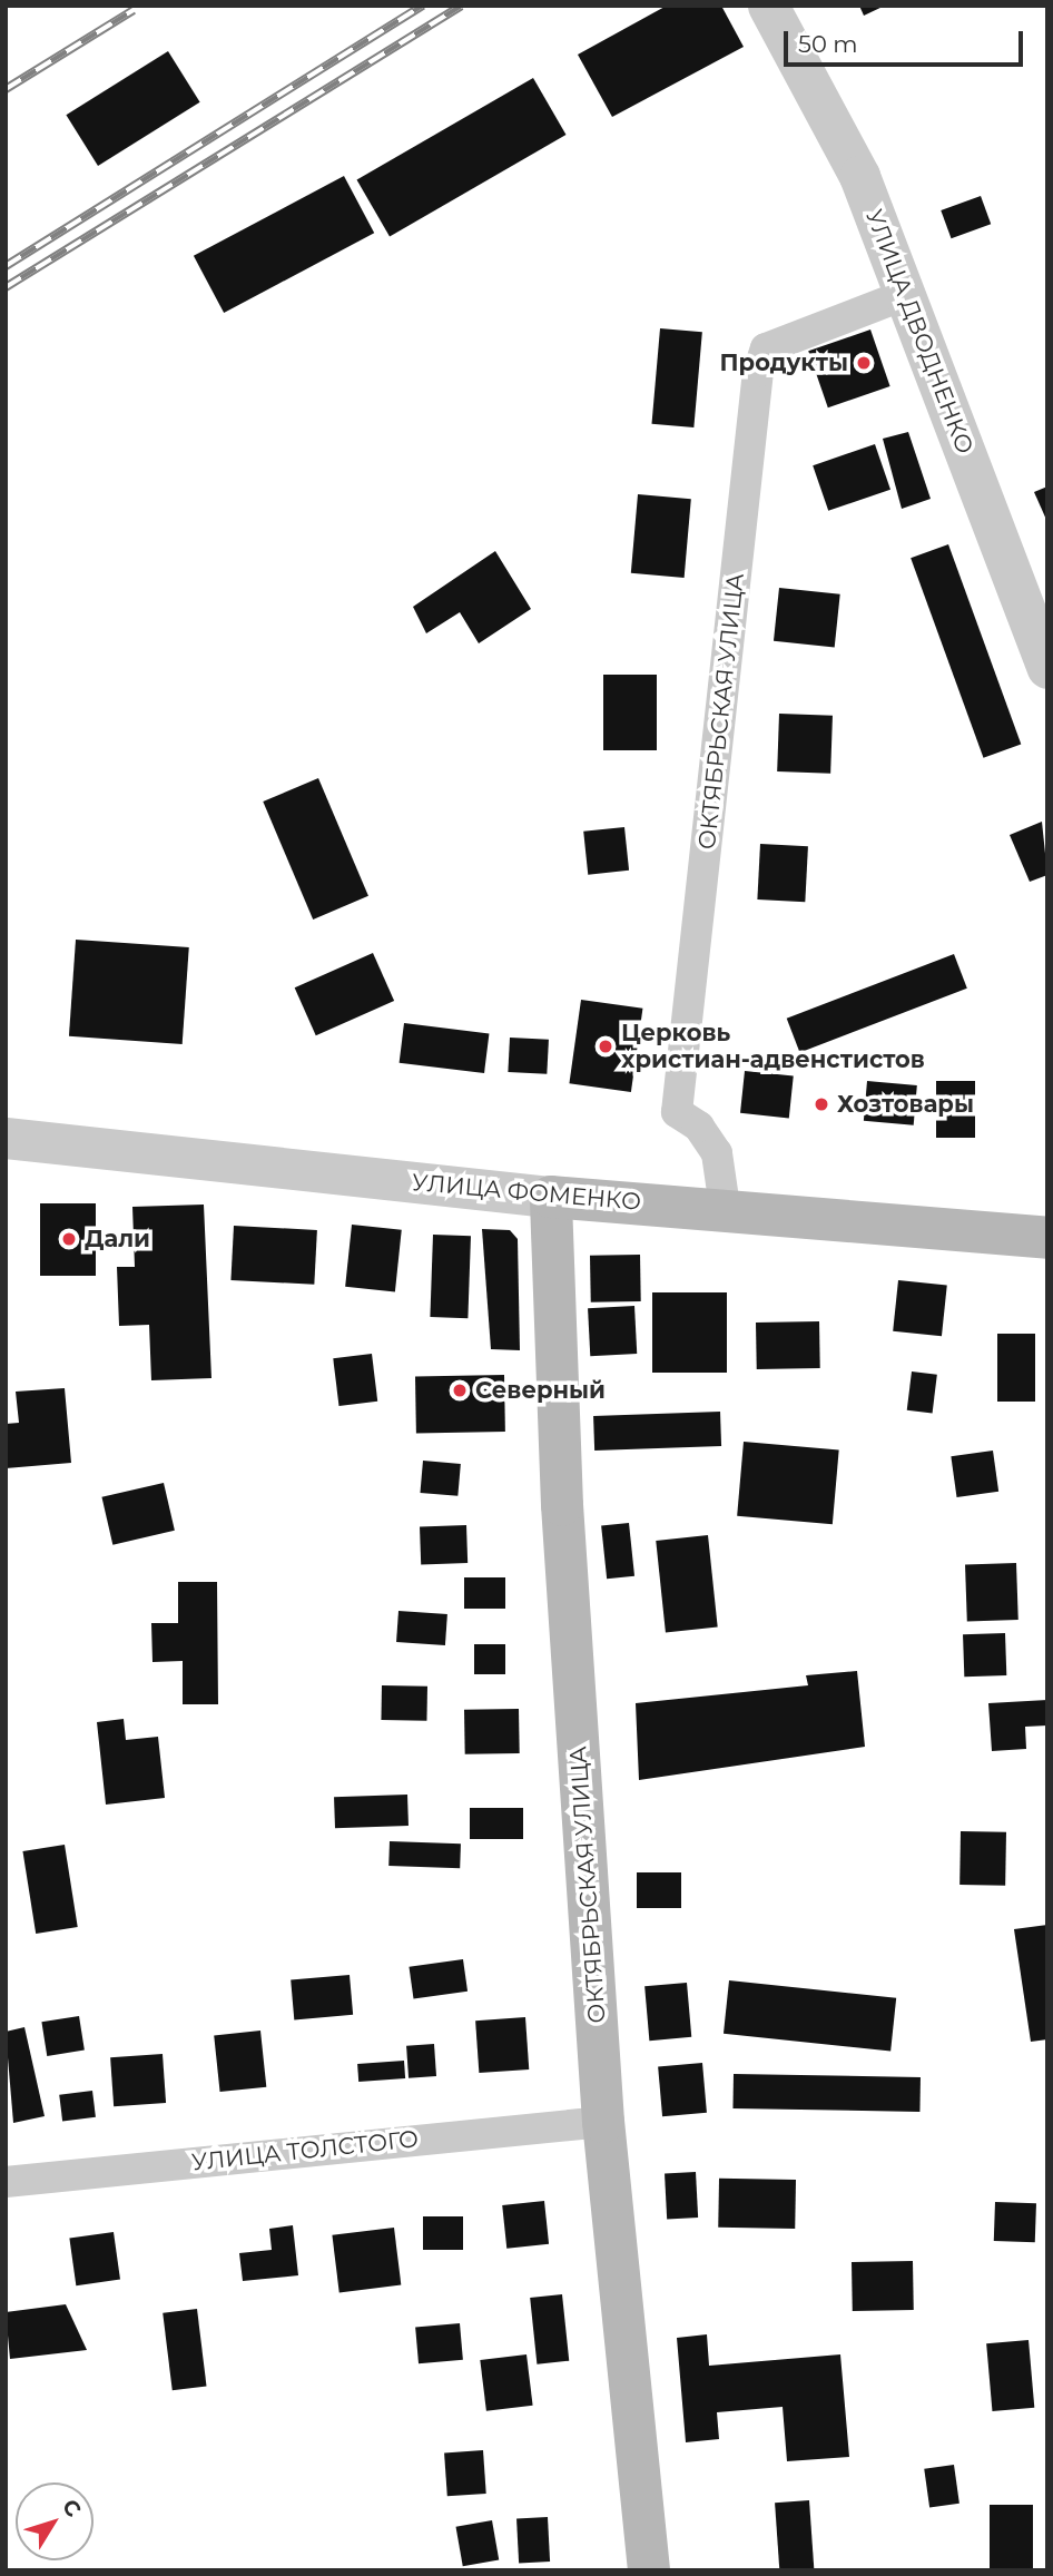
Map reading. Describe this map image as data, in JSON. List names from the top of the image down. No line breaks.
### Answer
{"streets":{"main road":["ОКТЯБРЬСКАЯ УЛИЦА","УЛИЦА ФОМЕНКО"],"street":["УЛИЦА ДВОДНЕНКО","УЛИЦА ТОЛСТОГО"]},"crossings":[["УЛИЦА ДВОДНЕНКО","ОКТЯБРЬСКАЯ УЛИЦА"],["ОКТЯБРЬСКАЯ УЛИЦА","УЛИЦА ФОМЕНКО"],["ОКТЯБРЬСКАЯ УЛИЦА","УЛИЦА ТОЛСТОГО"]],"places":["Продукты","Церковь христиан-адвенстистов","Хозтовары","Дали","Северный"],"scale_bar":"50 m","north":"top right"}
